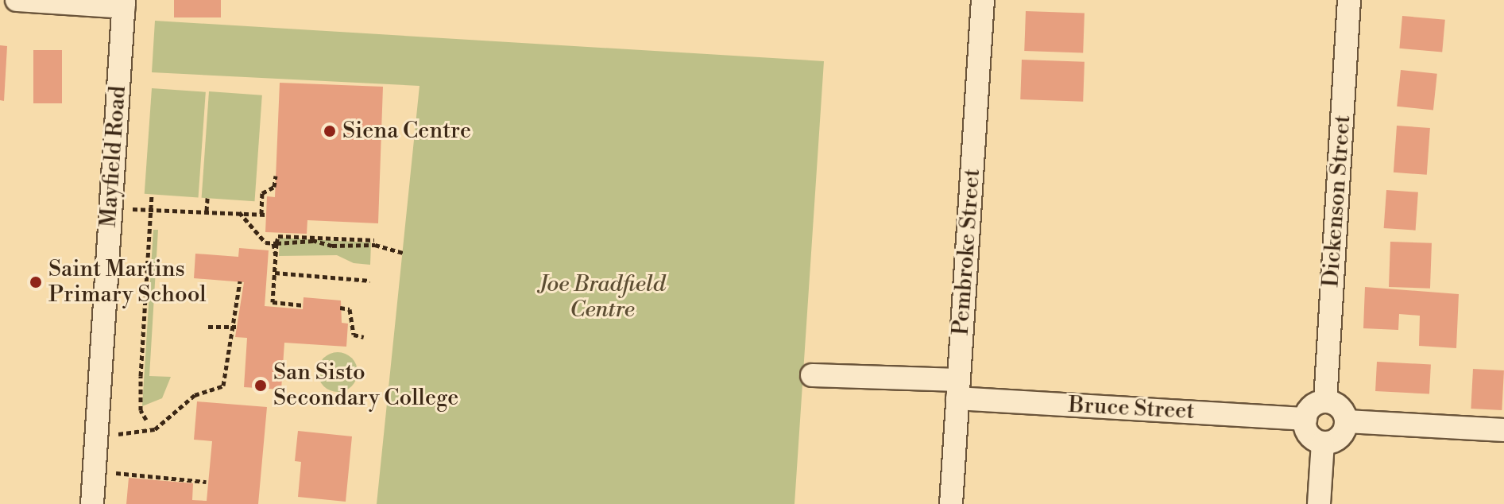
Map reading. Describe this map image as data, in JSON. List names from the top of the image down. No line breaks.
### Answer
{"streets":{"street":["Mayfield Road","Dickenson Street","Pembroke Street","Bruce Street"]},"crossings":[["Dickenson Street","Bruce Street"],["Pembroke Street","Bruce Street"]],"parks":["Joe Bradfield Centre"],"places":["Siena Centre","Saint Martins Primary School","San Sisto Secondary College"]}
